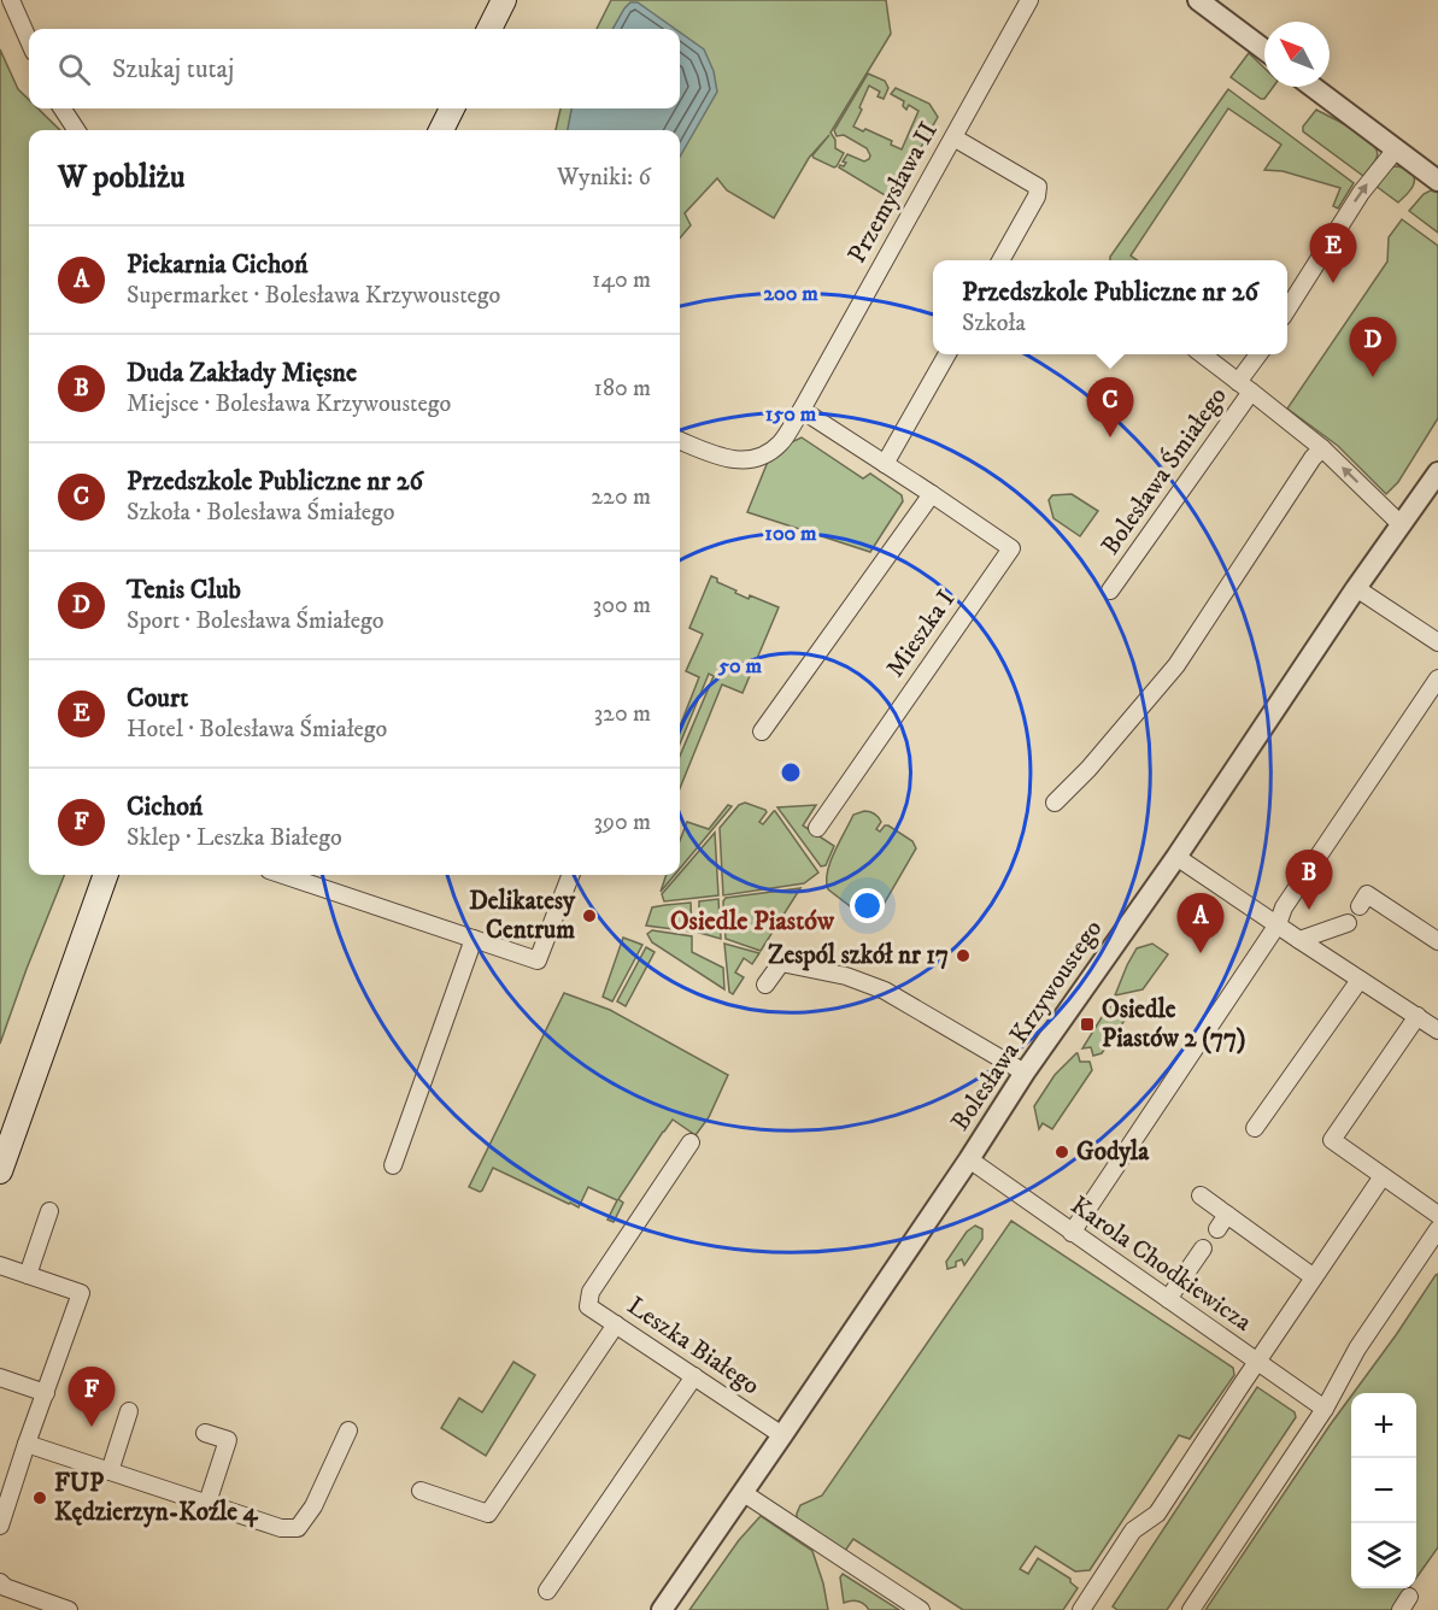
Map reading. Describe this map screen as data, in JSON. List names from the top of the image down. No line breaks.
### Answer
{"streets":{"street":["Przemysława II","Bolesława Śmiałego","Mieszka I","Bolesława Krzywoustego","Karola Chodkiewicza","Leszka Białego"]},"crossings":[["Przemysława II","Mieszka I"],["Bolesława Krzywoustego","Karola Chodkiewicza"],["Bolesława Krzywoustego","Leszka Białego"]],"districts":["Osiedle Piastów"],"places":{"other":["Delikatesy Centrum","Zespól szkół nr 17","Godyla","FUP Kędzierzyn-Koźle 4"],"transit":["Osiedle Piastów 2 (77)"]},"north":"top left","page":{"search":"Szukaj tutaj","heading":["W pobliżu","Wyniki: 6"],"pins":["E","D","C","B","A","F"],"list":[{"mark":"A","name":"Piekarnia Cichoń","note":"Supermarket · Bolesława Krzywoustego","value":"140 m"},{"mark":"B","name":"Duda Zakłady Mięsne","note":"Miejsce · Bolesława Krzywoustego","value":"180 m"},{"mark":"C","name":"Przedszkole Publiczne nr 26","note":"Szkoła · Bolesława Śmiałego","value":"220 m"},{"mark":"D","name":"Tenis Club","note":"Sport · Bolesława Śmiałego","value":"300 m"},{"mark":"E","name":"Court","note":"Hotel · Bolesława Śmiałego","value":"320 m"},{"mark":"F","name":"Cichoń","note":"Sklep · Leszka Białego","value":"390 m"}],"popup":["Przedszkole Publiczne nr 26","Szkoła"],"map_buttons":["+","−"]},"rings":["200 m","150 m","100 m","50 m"]}
